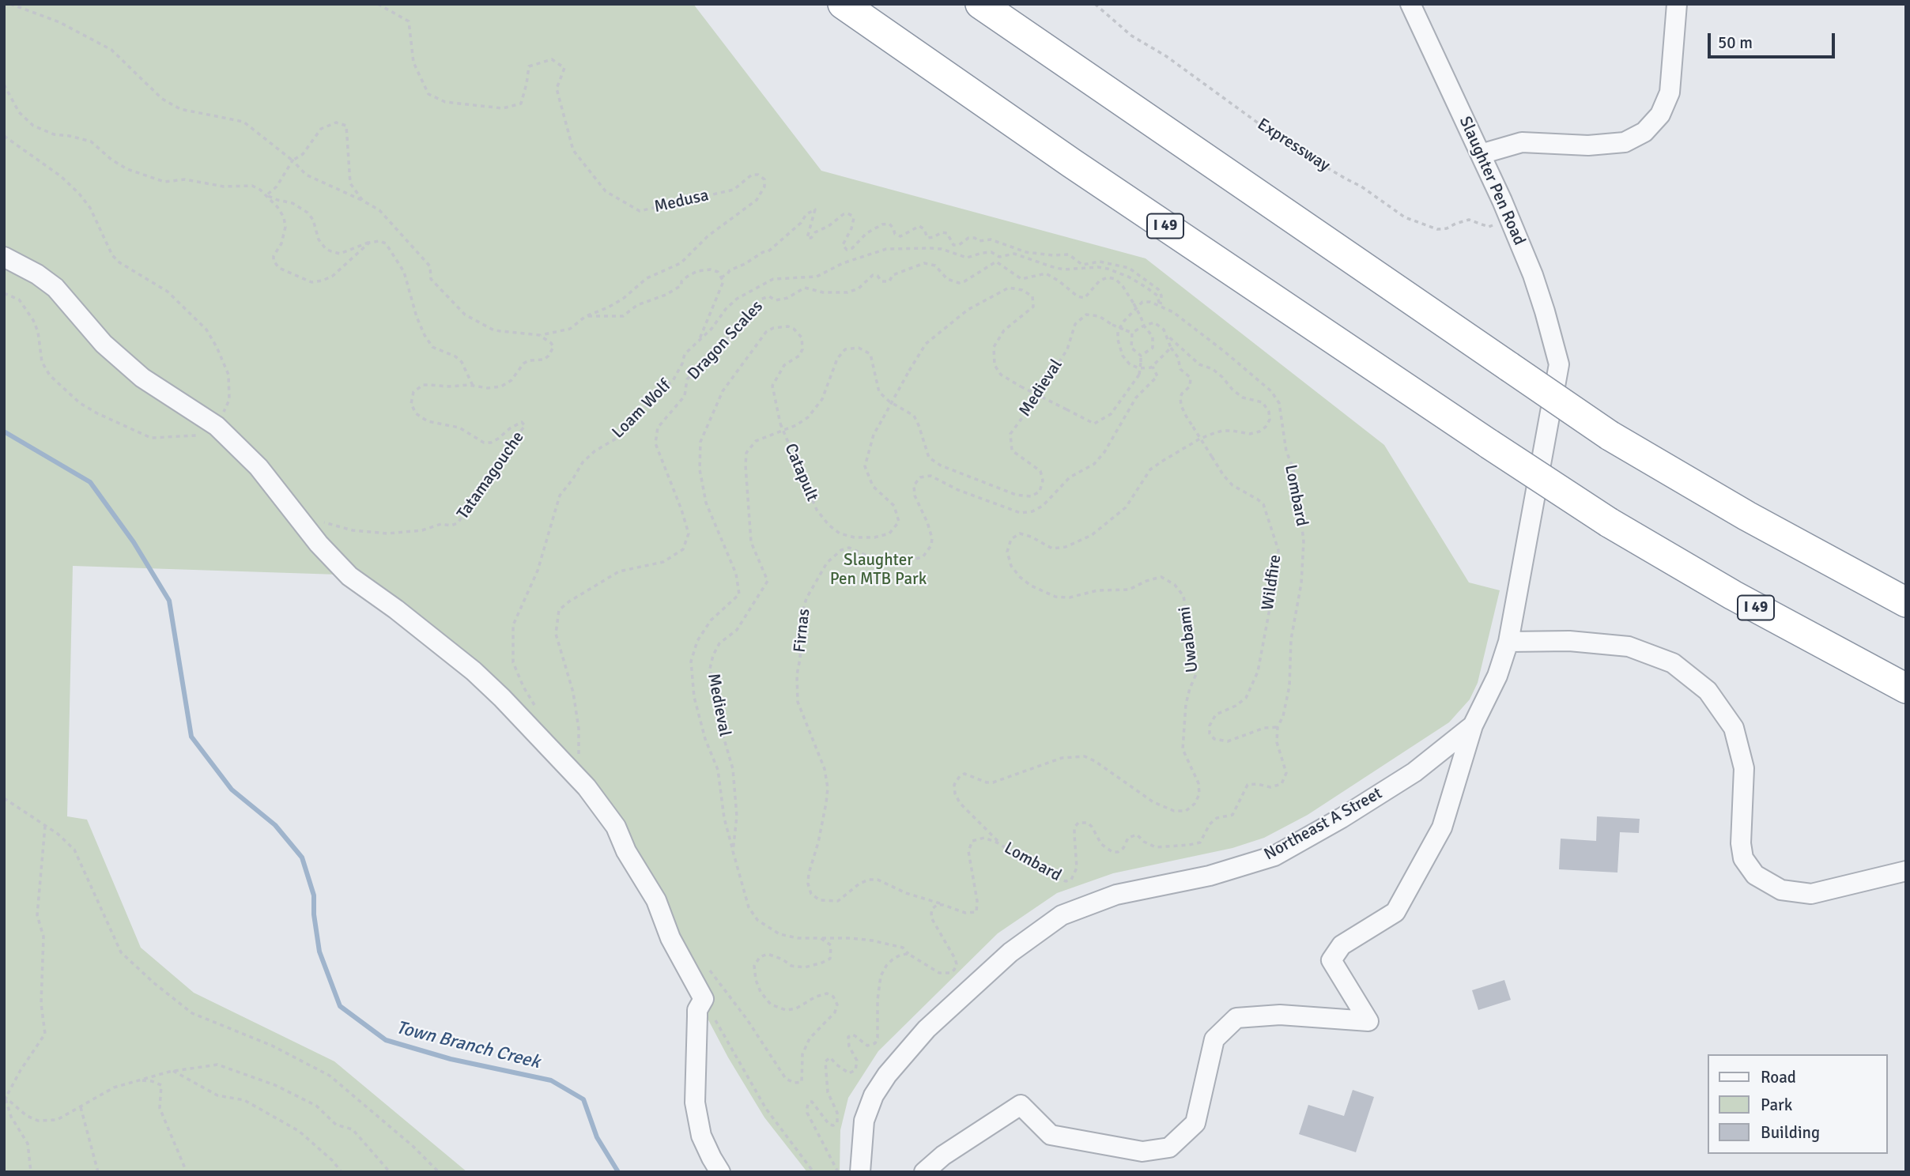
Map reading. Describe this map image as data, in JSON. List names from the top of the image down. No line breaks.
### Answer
{"streets":{"highway":["I 49"],"street":["Slaughter Pen Road","Northeast A Street"],"path":["Expressway","Medusa","Dragon Scales","Medieval","Loam Wolf","Catapult","Tatamagouche","Lombard","Wildfire","Firnas","Uwabami"]},"crossings":[["Expressway","Slaughter Pen Road"],["Slaughter Pen Road","Northeast A Street"],["Medusa","Tatamagouche"],["Dragon Scales","Medieval"],["Dragon Scales","Catapult"],["Medieval","Catapult"],["Loam Wolf","Lombard"],["Lombard","Wildfire"],["Lombard","Firnas"],["Lombard","Uwabami"],["Wildfire","Uwabami"]],"water":["Town Branch Creek"],"parks":["Slaughter Pen MTB Park"],"legend":["Road","Park","Building"],"scale_bar":"50 m"}
